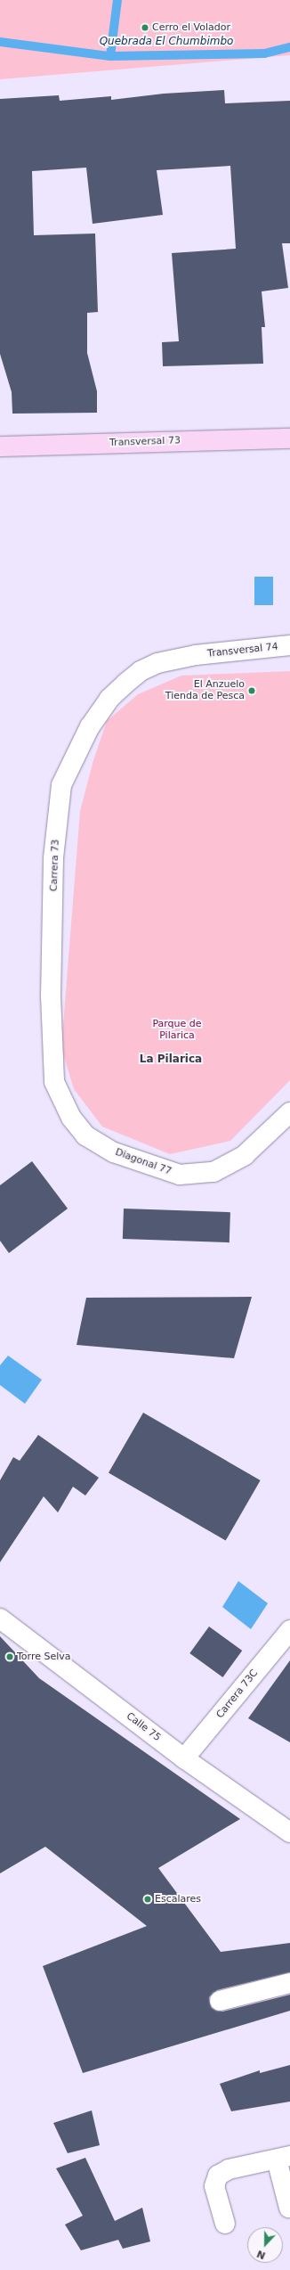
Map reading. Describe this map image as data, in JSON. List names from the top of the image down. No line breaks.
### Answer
{"streets":{"main road":["Transversal 73"],"street":["Transversal 74","Carrera 73","Diagonal 77","Carrera 73C","Calle 75"]},"crossings":[["Transversal 74","Carrera 73"],["Carrera 73","Diagonal 77"],["Carrera 73C","Calle 75"]],"districts":["La Pilarica"],"water":["Quebrada El Chumbimbo"],"parks":["Parque de Pilarica"],"places":["Cerro el Volador","El Anzuelo Tienda de Pesca","Torre Selva","Escalares"],"north":"bottom"}
